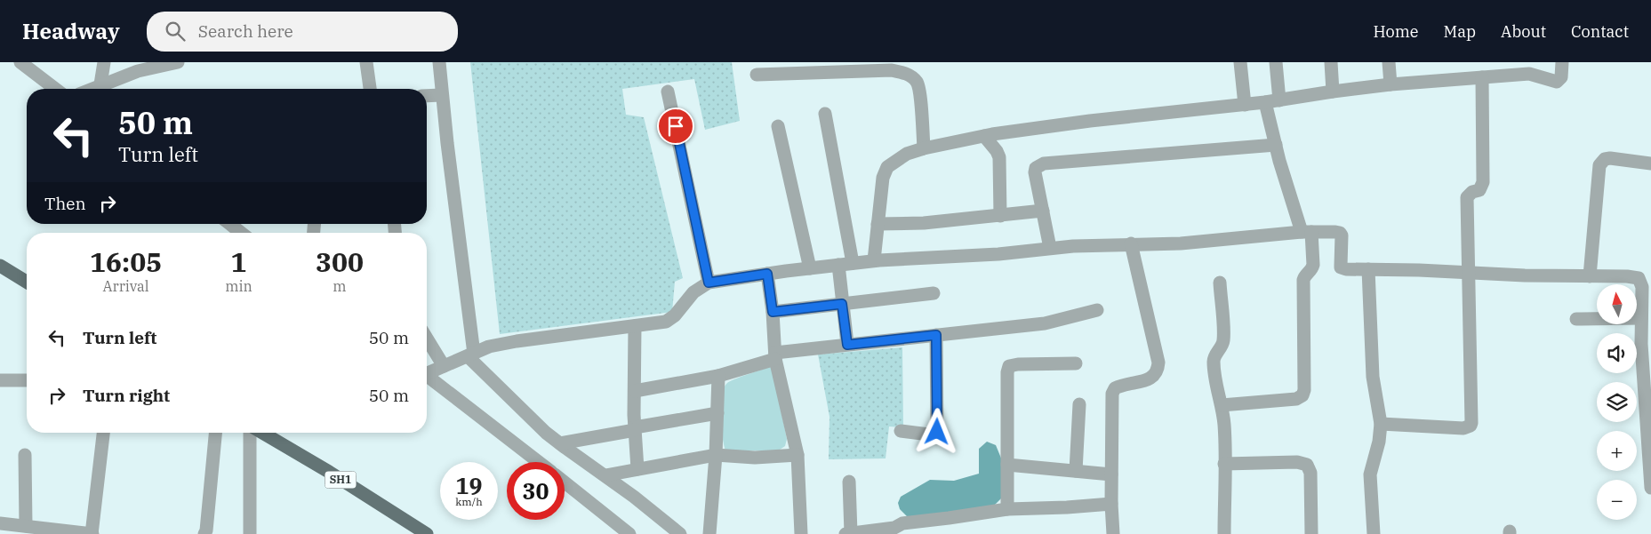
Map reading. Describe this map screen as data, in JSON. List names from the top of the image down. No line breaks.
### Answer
{"streets":{"main road":["SH1"]},"north":"top","page":{"header":"Headway","search":"Search here","nav":["Home","Map","About","Contact"],"turn":["50 m","Turn left"],"then":"Then","eta":["16:05","Arrival","1","min","300","m"],"map_buttons":["+","−"],"list":[{"name":"Turn left","value":"50 m"},{"name":"Turn right","value":"50 m"}],"speed":"19 km/h","limit":"30"}}
